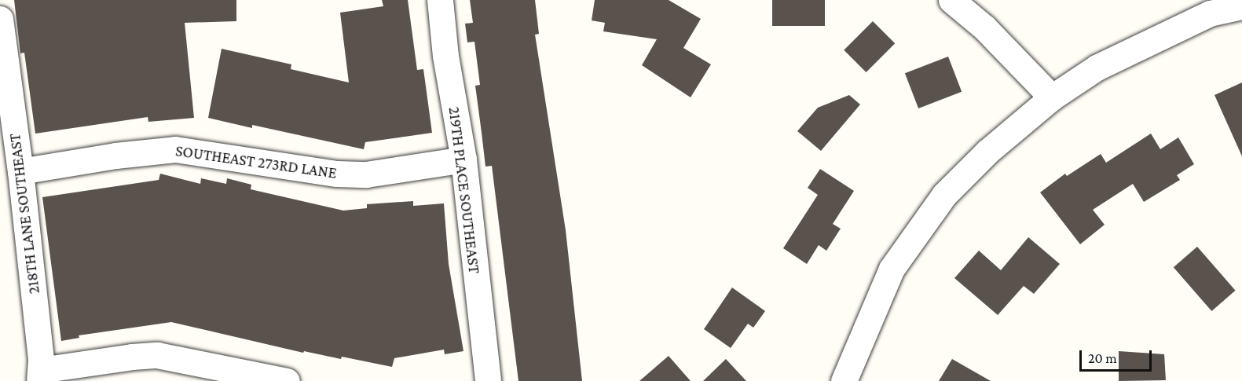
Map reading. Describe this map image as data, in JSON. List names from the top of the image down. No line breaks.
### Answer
{"streets":{"street":["SOUTHEAST 273RD LANE","219TH PLACE SOUTHEAST","218TH LANE SOUTHEAST"]},"crossings":[["SOUTHEAST 273RD LANE","219TH PLACE SOUTHEAST"],["SOUTHEAST 273RD LANE","218TH LANE SOUTHEAST"]],"scale_bar":"20 m"}
